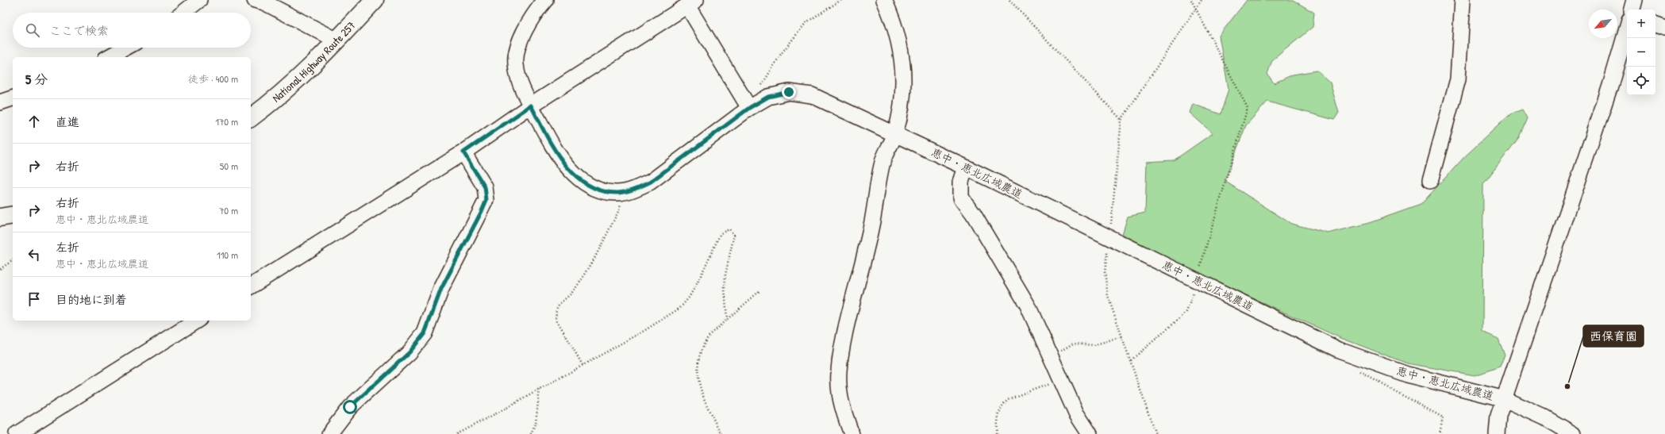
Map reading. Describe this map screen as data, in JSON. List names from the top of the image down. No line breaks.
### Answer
{"streets":{"highway":["National Highway Route 257"],"street":["恵中・恵北広域農道"]},"places":["西保育園"],"north":"bottom left","page":{"map_buttons":["+","−"],"search":"ここで検索","heading":["5 分","徒歩 · 400 m"],"list":[["直進","170 m"],["右折","50 m"],["右折","恵中・恵北広域農道","70 m"],["左折","恵中・恵北広域農道","110 m"],"目的地に到着"]}}
